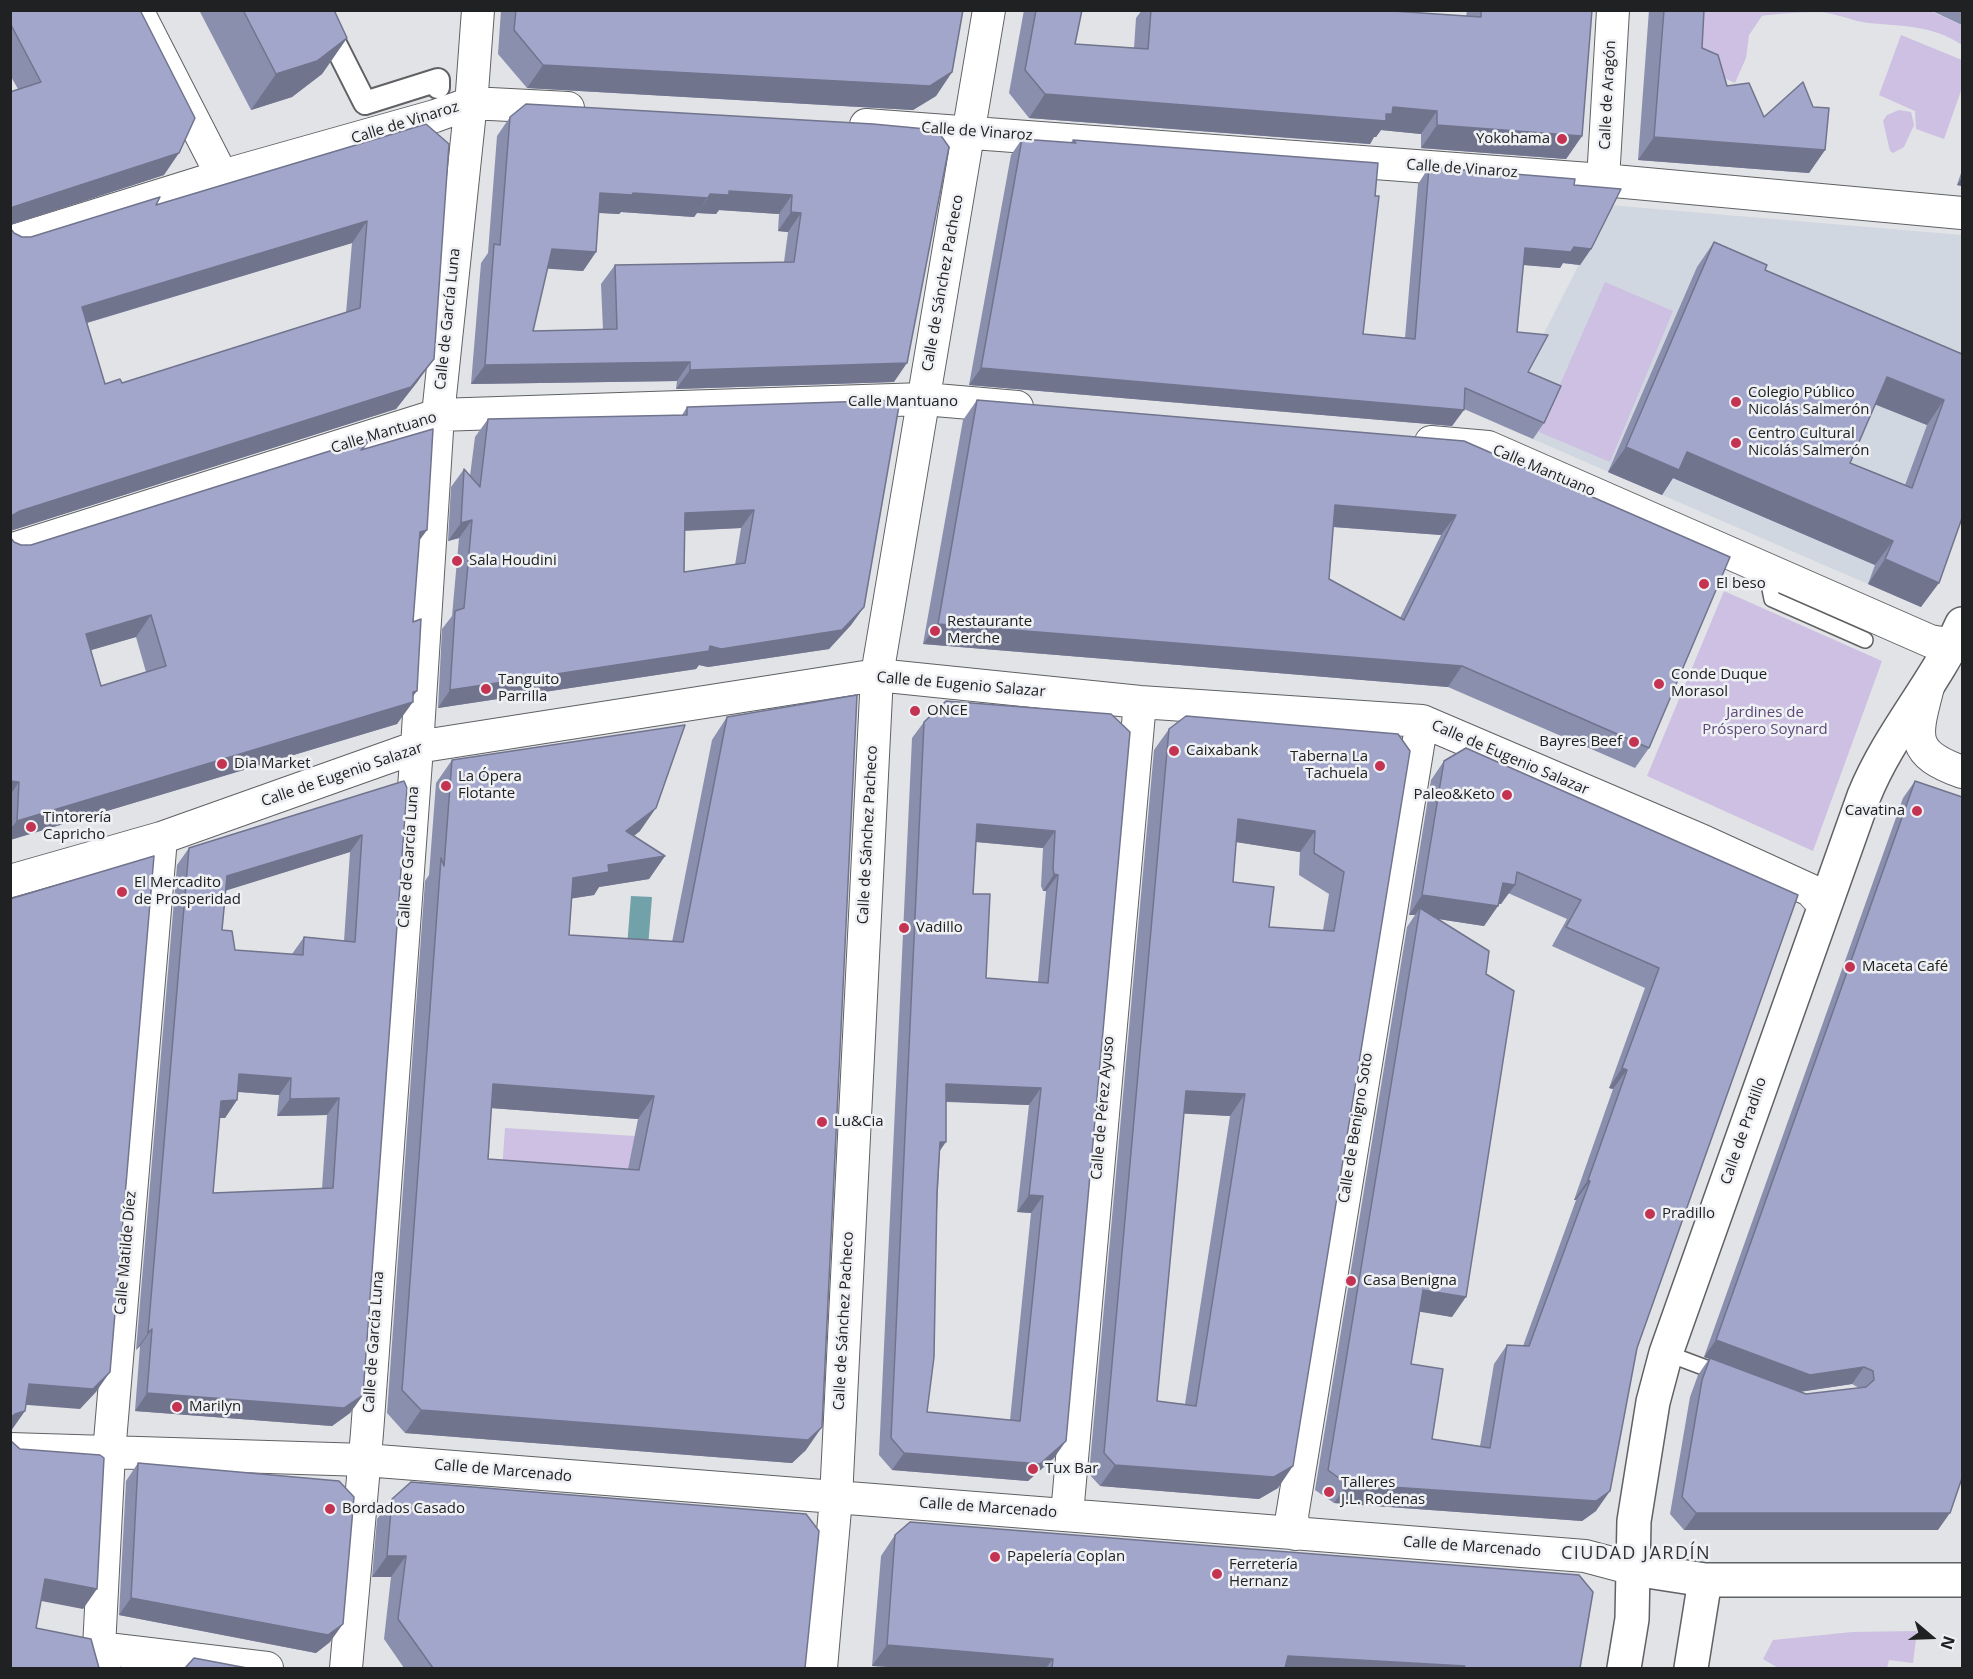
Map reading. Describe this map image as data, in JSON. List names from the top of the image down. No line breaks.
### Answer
{"streets":{"street":["Calle de Aragón","Calle de Vinaroz","Calle de Sánchez Pacheco","Calle de García Luna","Calle Mantuano","Calle de Eugenio Salazar","Calle de Pérez Ayuso","Calle de Benigno Soto","Calle de Pradillo","Calle Matilde Díez","Calle de Marcenado"]},"crossings":[["Calle de Aragón","Calle de Vinaroz"],["Calle de Vinaroz","Calle de Sánchez Pacheco"],["Calle de Vinaroz","Calle de García Luna"],["Calle de Sánchez Pacheco","Calle Mantuano"],["Calle de Sánchez Pacheco","Calle de Eugenio Salazar"],["Calle de Sánchez Pacheco","Calle de Marcenado"],["Calle de García Luna","Calle Mantuano"],["Calle de García Luna","Calle de Eugenio Salazar"],["Calle de García Luna","Calle de Marcenado"],["Calle Mantuano","Calle de Pradillo"],["Calle de Eugenio Salazar","Calle de Pérez Ayuso"],["Calle de Eugenio Salazar","Calle de Benigno Soto"],["Calle de Eugenio Salazar","Calle de Pradillo"],["Calle de Eugenio Salazar","Calle Matilde Díez"],["Calle de Pérez Ayuso","Calle de Marcenado"],["Calle de Benigno Soto","Calle de Marcenado"],["Calle de Pradillo","Calle de Marcenado"],["Calle Matilde Díez","Calle de Marcenado"]],"districts":["CIUDAD JARDÍN"],"parks":["Jardines de Próspero Soynard"],"places":["Yokohama","Colegio Público Nicolás Salmerón","Centro Cultural Nicolás Salmerón","Sala Houdini","El beso","Restaurante Merche","Conde Duque Morasol","Tanguito Parrilla","ONCE","Bayres Beef","Caixabank","Dia Market","Taberna La Tachuela","La Ópera Flotante","Paleo&Keto","Cavatina","Tintorería Capricho","El Mercadito de Prosperidad","Vadillo","Maceta Café","Lu&Cia","Pradillo","Casa Benigna","Marilyn","Tux Bar","Talleres J.L. Rodenas","Bordados Casado","Papelería Coplan","Ferretería Hernanz"],"north":"right"}
